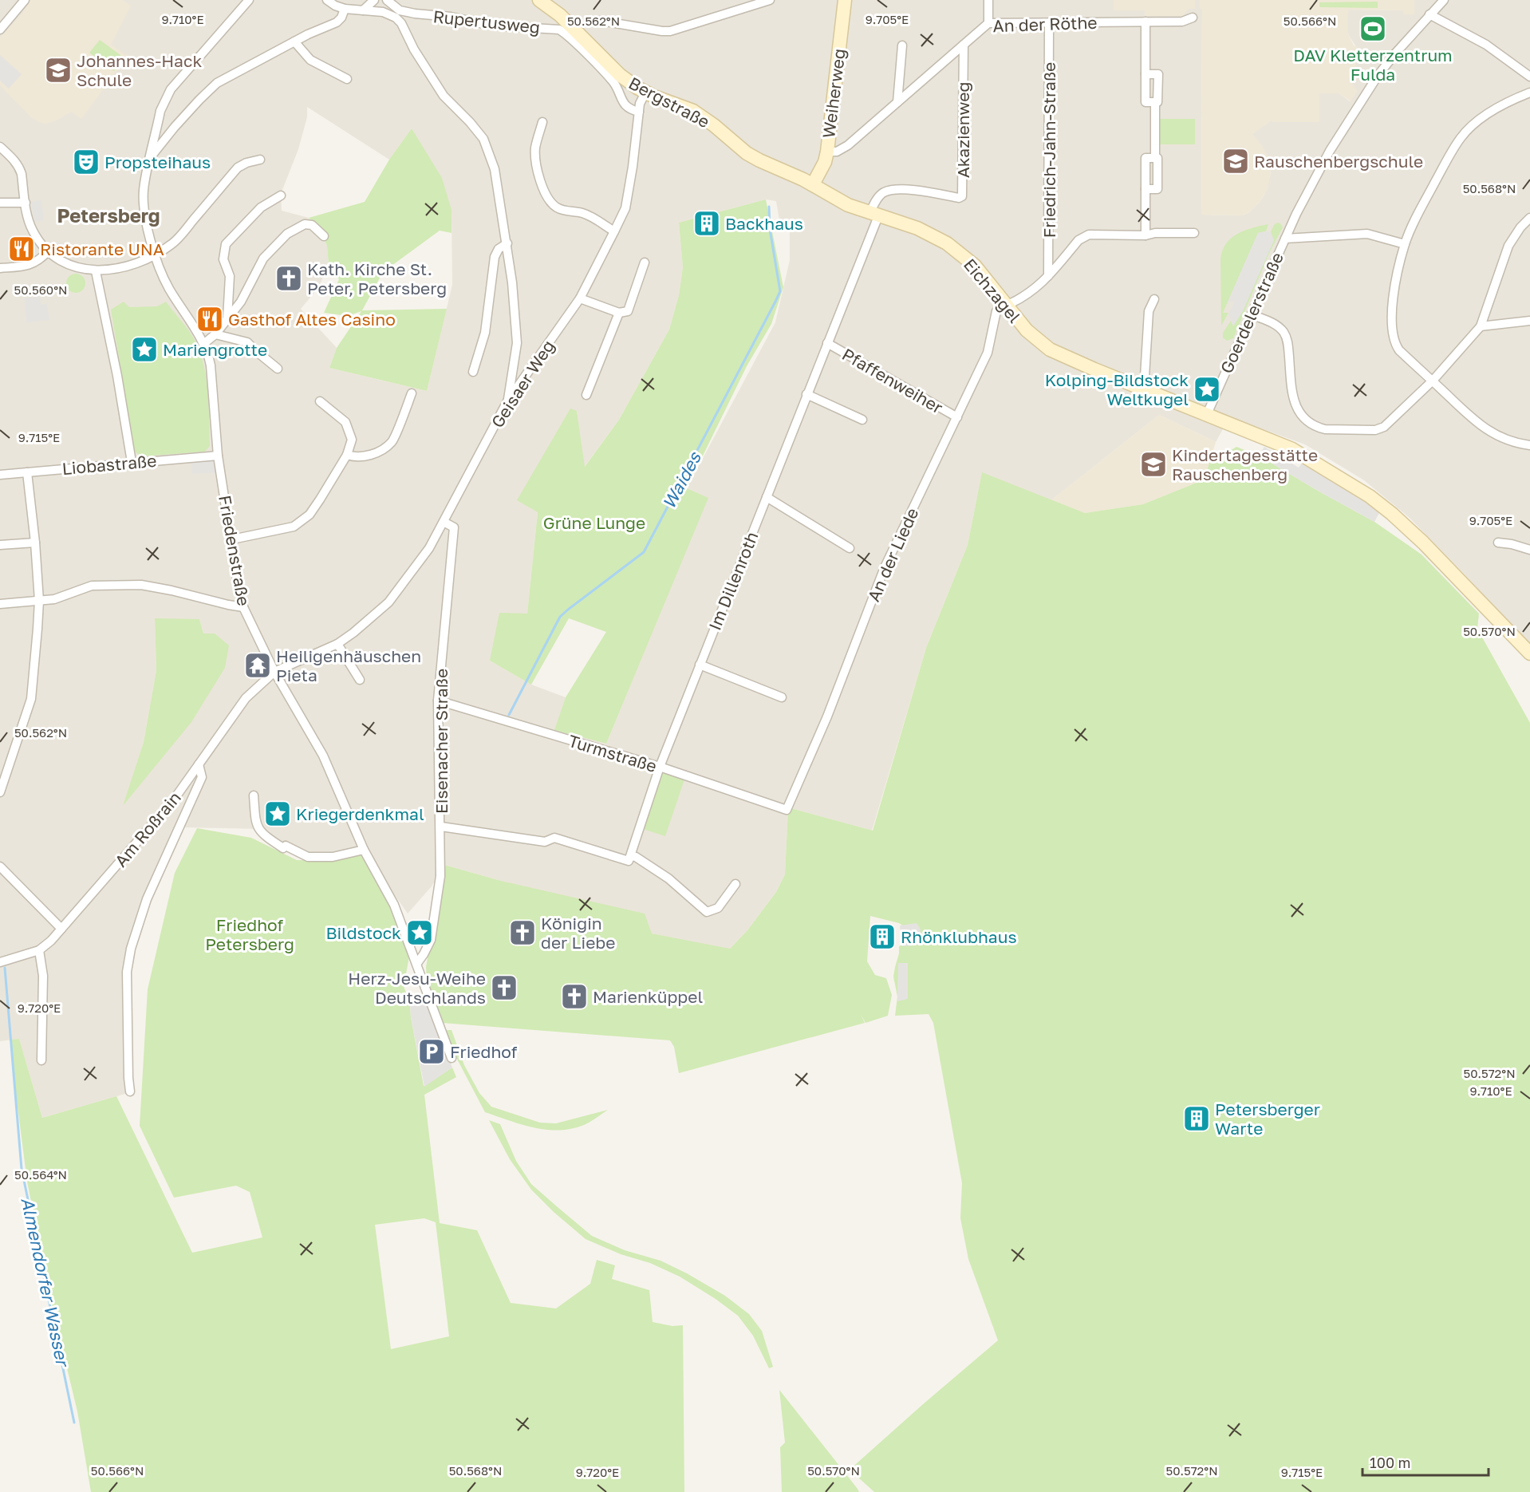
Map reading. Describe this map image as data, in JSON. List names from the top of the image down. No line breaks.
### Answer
{"streets":{"main road":["Weiherweg","Bergstraße","Eichzagel"],"street":["Rupertusweg","An der Röthe","Akazienweg","Friedrich-Jahn-Straße","Goerdelerstraße","Pfaffenweiher","Geisaer Weg","Liobastraße","Friedenstraße","An der Liede","Im Dillenroth","Eisenacher Straße","Turmstraße","Am Roßrain"]},"crossings":[["Rupertusweg","Geisaer Weg"],["An der Röthe","Weiherweg"],["An der Röthe","Akazienweg"],["An der Röthe","Friedrich-Jahn-Straße"],["Weiherweg","Bergstraße"],["Weiherweg","Eichzagel"],["Bergstraße","Eichzagel"],["Bergstraße","Geisaer Weg"],["Akazienweg","Eichzagel"],["Akazienweg","Im Dillenroth"],["Friedrich-Jahn-Straße","Eichzagel"],["Friedrich-Jahn-Straße","An der Liede"],["Eichzagel","Goerdelerstraße"],["Eichzagel","An der Liede"],["Eichzagel","Im Dillenroth"],["Pfaffenweiher","An der Liede"],["Pfaffenweiher","Im Dillenroth"],["Geisaer Weg","Friedenstraße"],["Geisaer Weg","Eisenacher Straße"],["Geisaer Weg","Am Roßrain"],["Liobastraße","Friedenstraße"],["Friedenstraße","Eisenacher Straße"],["Friedenstraße","Am Roßrain"],["An der Liede","Turmstraße"],["Im Dillenroth","Turmstraße"],["Eisenacher Straße","Turmstraße"]],"districts":["Petersberg"],"water":["Waides","Almendorfer Wasser"],"parks":["Grüne Lunge","Friedhof Petersberg"],"places":{"sports":["DAV Kletterzentrum Fulda"],"school or university":["Johannes-Hack Schule","Rauschenbergschule","Kindertagesstätte Rauschenberg"],"theatre":["Propsteihaus"],"building":["Backhaus","Rhönklubhaus","Petersberger Warte"],"restaurant":["Ristorante UNA","Gasthof Altes Casino"],"church":["Kath. Kirche St. Peter, Petersberg","Königin der Liebe","Herz-Jesu-Weihe Deutschlands","Marienküppel"],"place":["Mariengrotte","Kolping-Bildstock Weltkugel","Kriegerdenkmal","Bildstock"],"temple":["Heiligenhäuschen Pieta"],"parking":["Friedhof"]},"scale_bar":"100 m","coordinates":["9.705°E","9.710°E","50.562°N","50.566°N","50.568°N","50.560°N","9.715°E","50.570°N","9.720°E","50.572°N","50.564°N"]}
